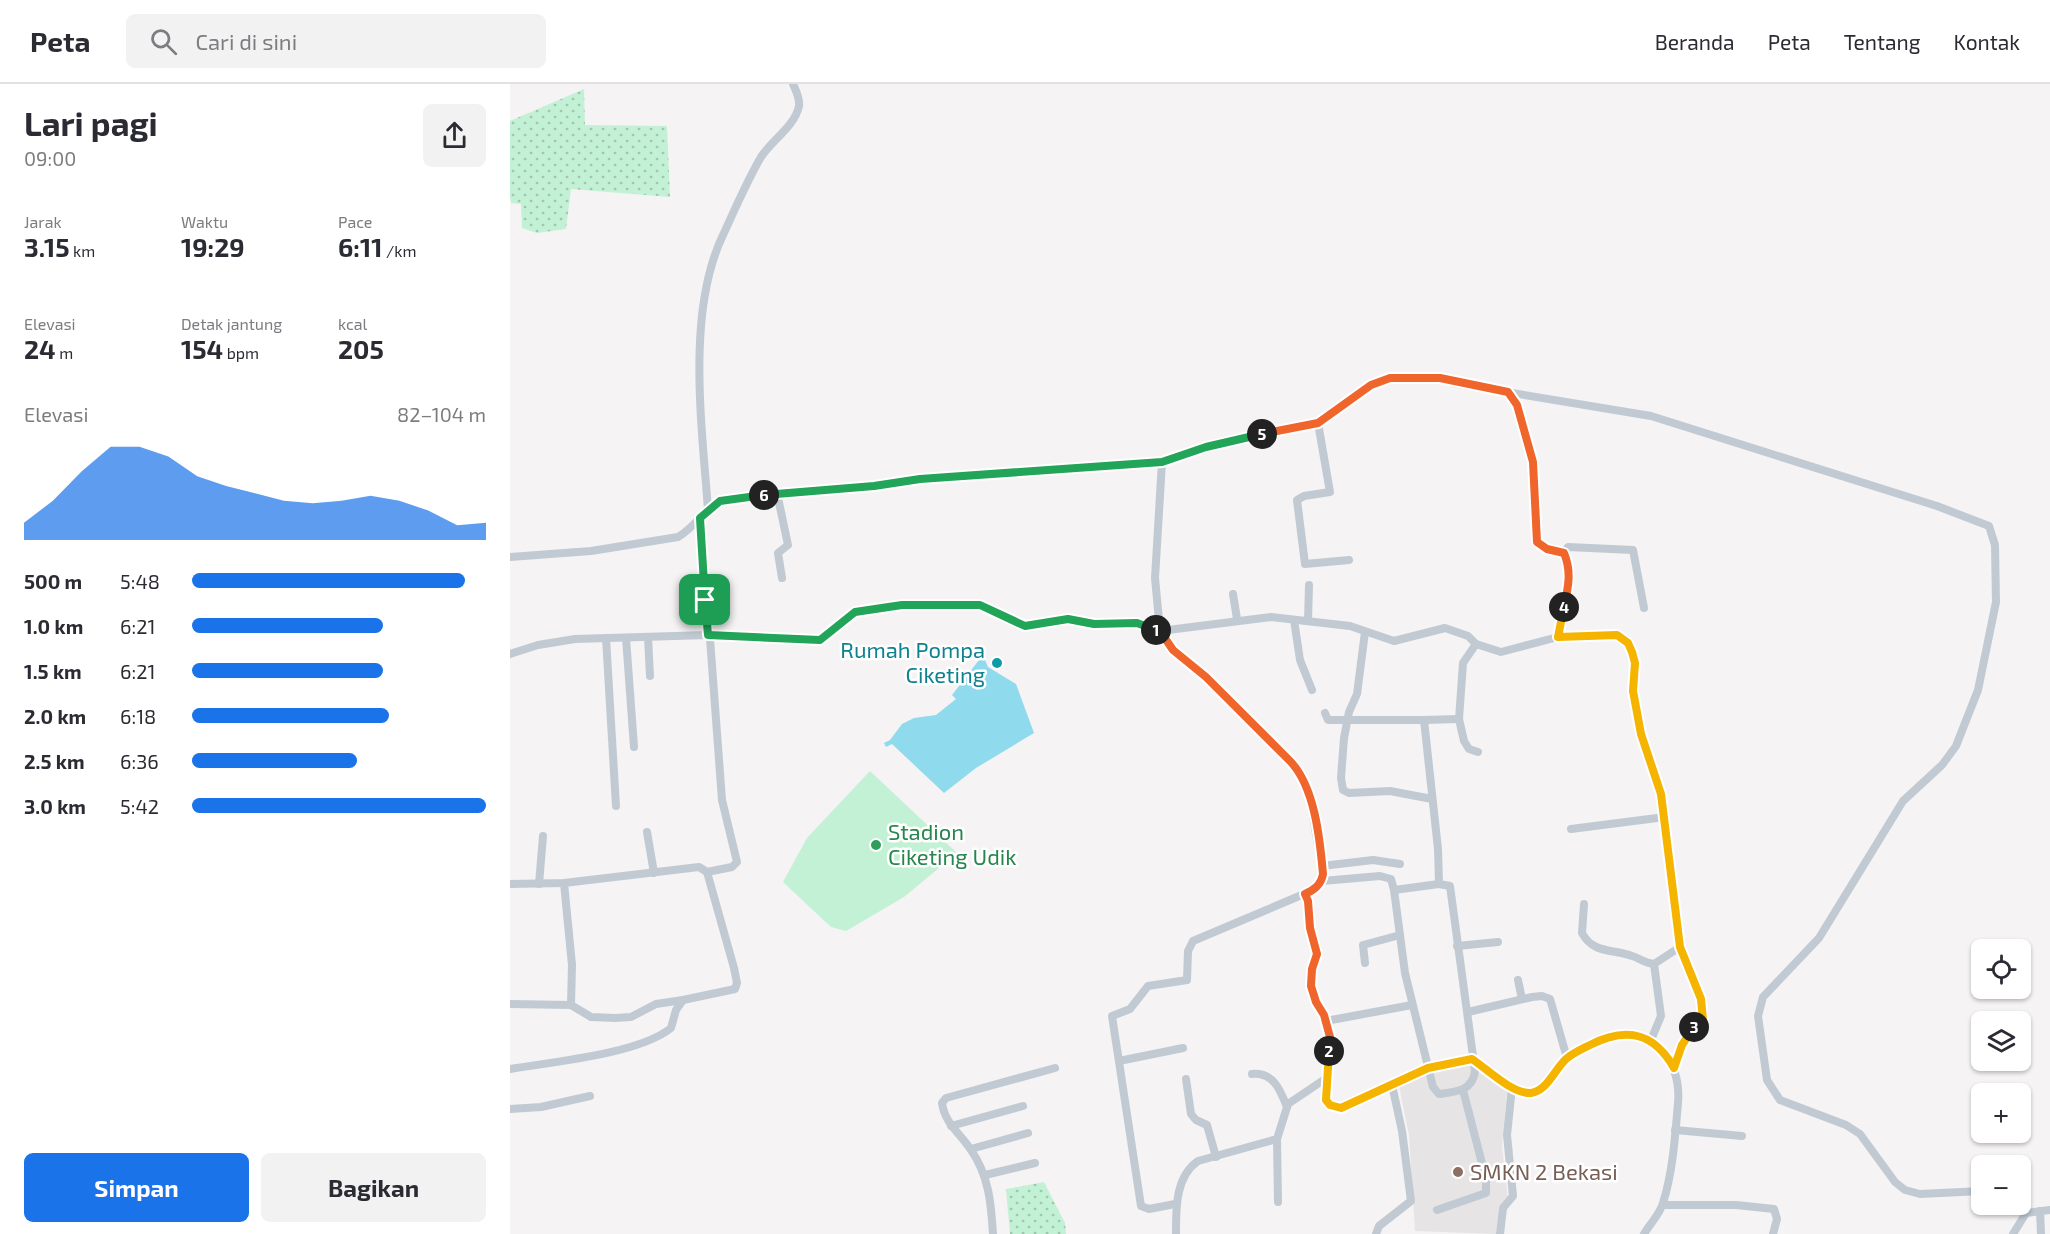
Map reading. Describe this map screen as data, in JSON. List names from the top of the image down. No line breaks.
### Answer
{"places":["Rumah Pompa Ciketing","Stadion Ciketing Udik","SMKN 2 Bekasi"],"page":{"header":"Peta","search":"Cari di sini","nav":["Beranda","Peta","Tentang","Kontak"],"heading":["Lari pagi","09:00"],"stats":[["Jarak","3.15 km"],["Waktu","19:29"],["Pace","6:11 /km"],["Elevasi","24 m"],["Detak jantung","154 bpm"],["kcal","205"]],"chart":["Elevasi","82–104 m"],"pins":["5","6","4","1","3","2"],"list":[{"name":"500 m","note":"5:48"},{"name":"1.0 km","note":"6:21"},{"name":"1.5 km","note":"6:21"},{"name":"2.0 km","note":"6:18"},{"name":"2.5 km","note":"6:36"},{"name":"3.0 km","note":"5:42"}],"map_buttons":["+","−"],"buttons":["Simpan","Bagikan"]}}
